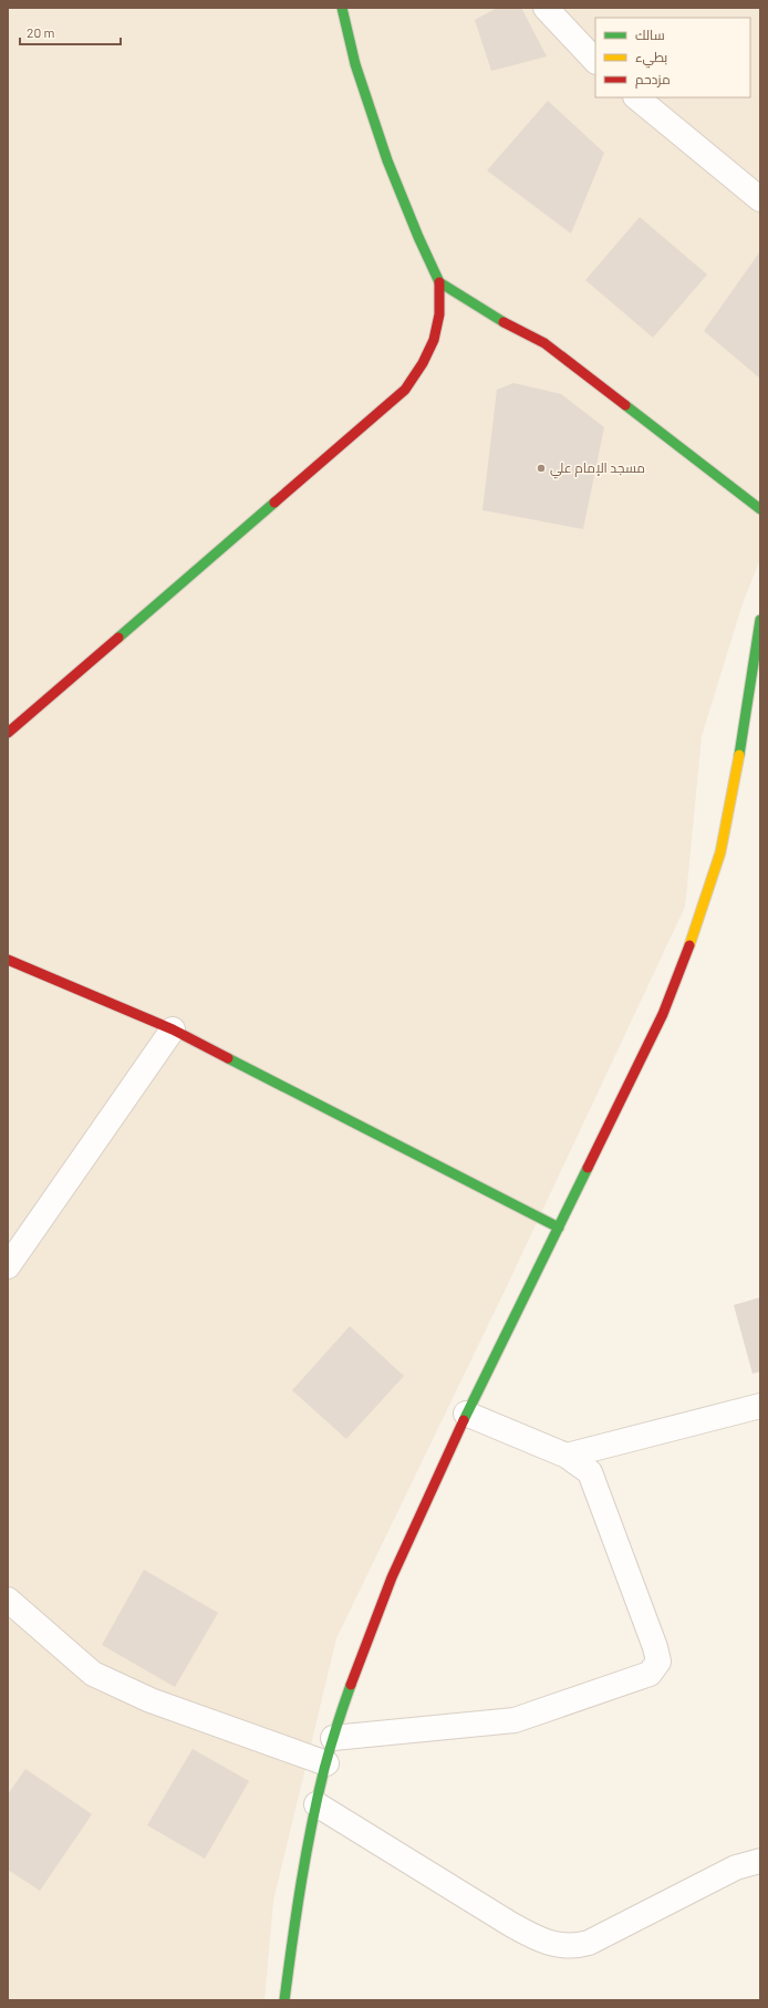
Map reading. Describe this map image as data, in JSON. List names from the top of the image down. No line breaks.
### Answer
{"places":["مسجد الإمام علي"],"legend":["سالك","بطيء","مزدحم"],"scale_bar":"20 m"}
